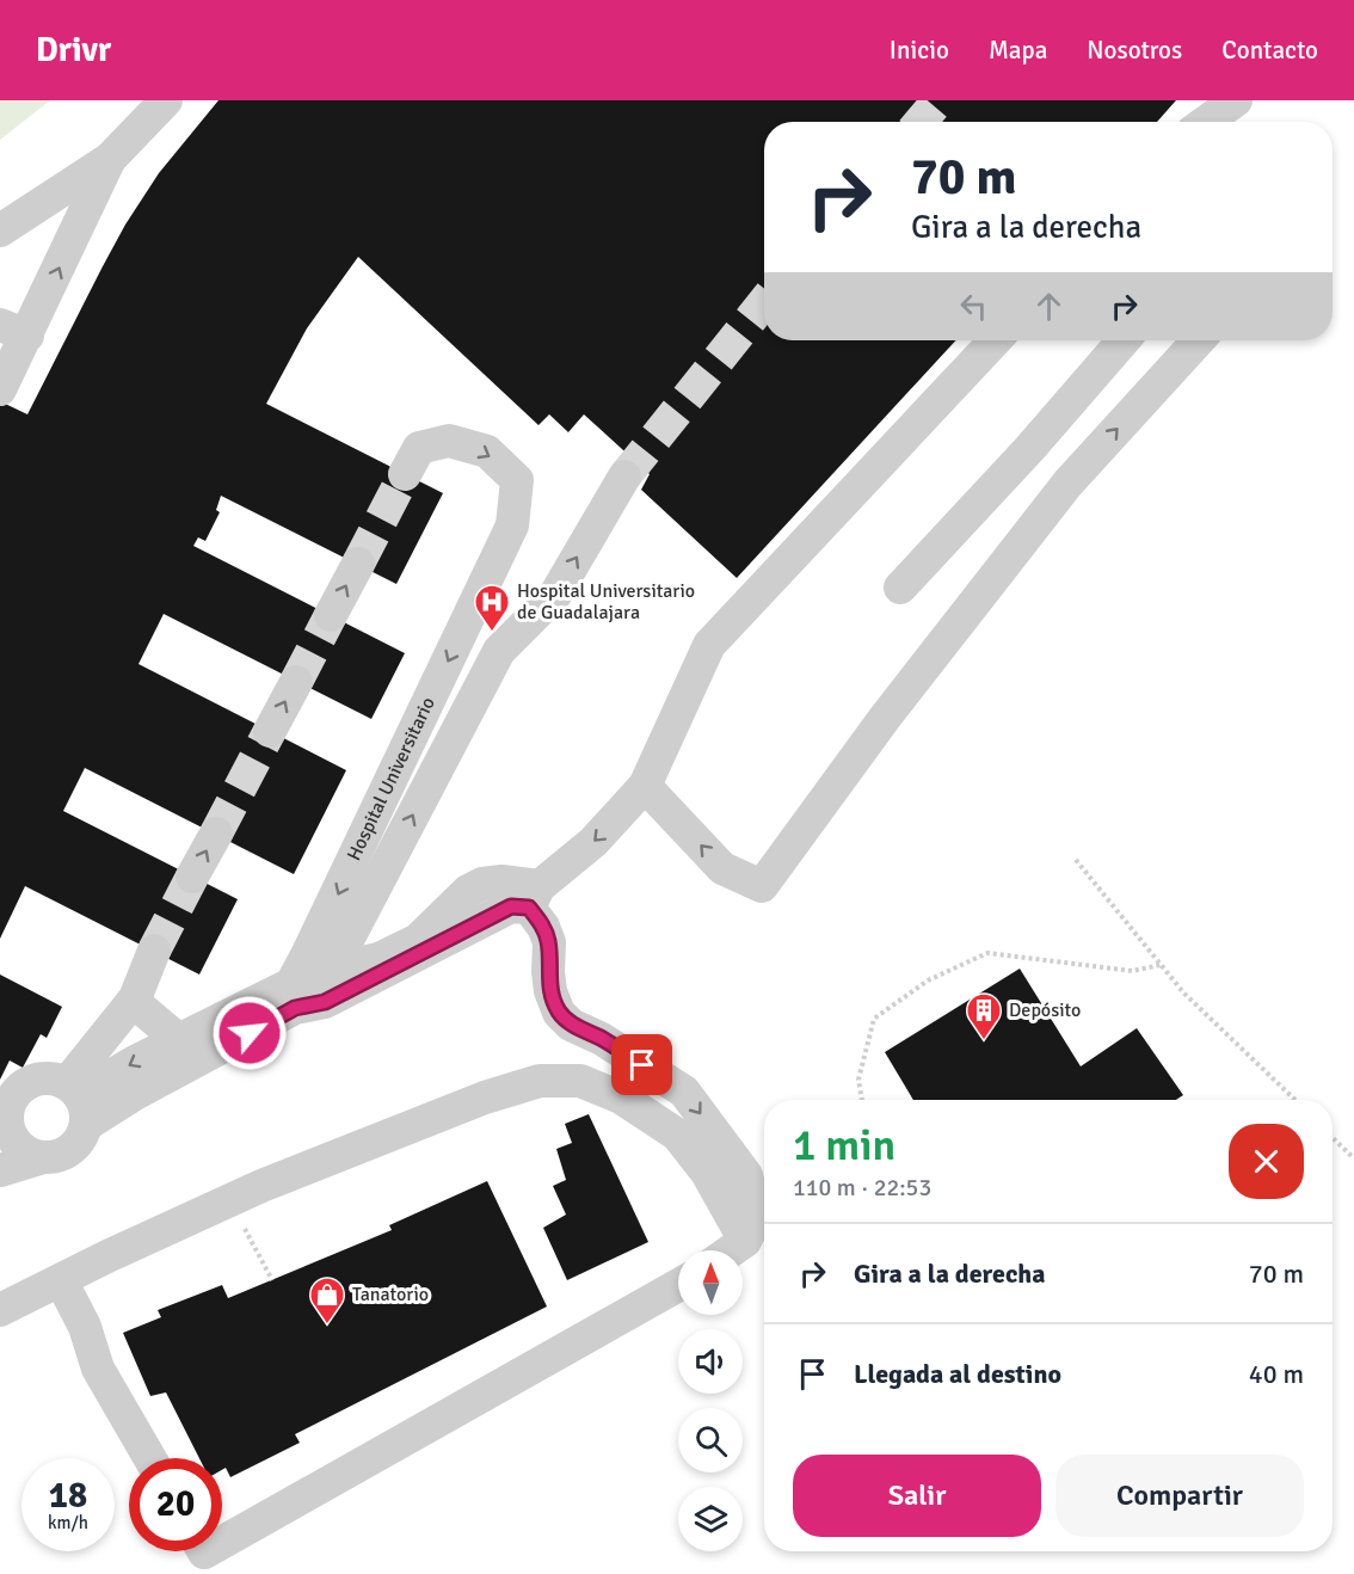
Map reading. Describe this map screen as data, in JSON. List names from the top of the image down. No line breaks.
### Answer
{"streets":{"street":["Hospital Universitario"]},"places":{"hospital":["Hospital Universitario de Guadalajara"],"building":["Depósito"],"shop":["Tanatorio"]},"north":"top","page":{"header":"Drivr","nav":["Inicio","Mapa","Nosotros","Contacto"],"turn":["70 m","Gira a la derecha"],"heading":["1 min","110 m · 22:53"],"list":[{"name":"Gira a la derecha","value":"70 m"},{"name":"Llegada al destino","value":"40 m"}],"buttons":["Salir","Compartir"],"speed":"18 km/h","limit":"20"}}
